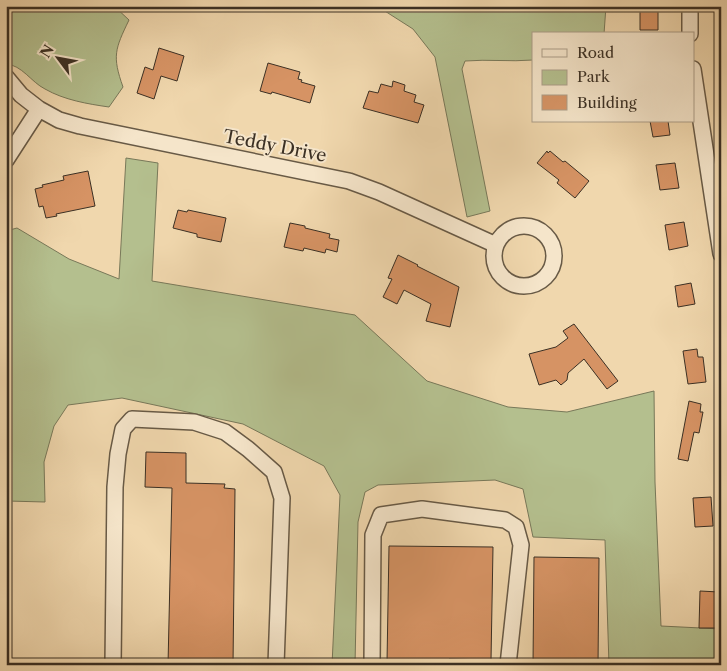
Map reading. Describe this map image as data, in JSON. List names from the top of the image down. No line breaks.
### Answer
{"streets":{"street":["Teddy Drive"]},"legend":["Road","Park","Building"],"north":"top left"}
